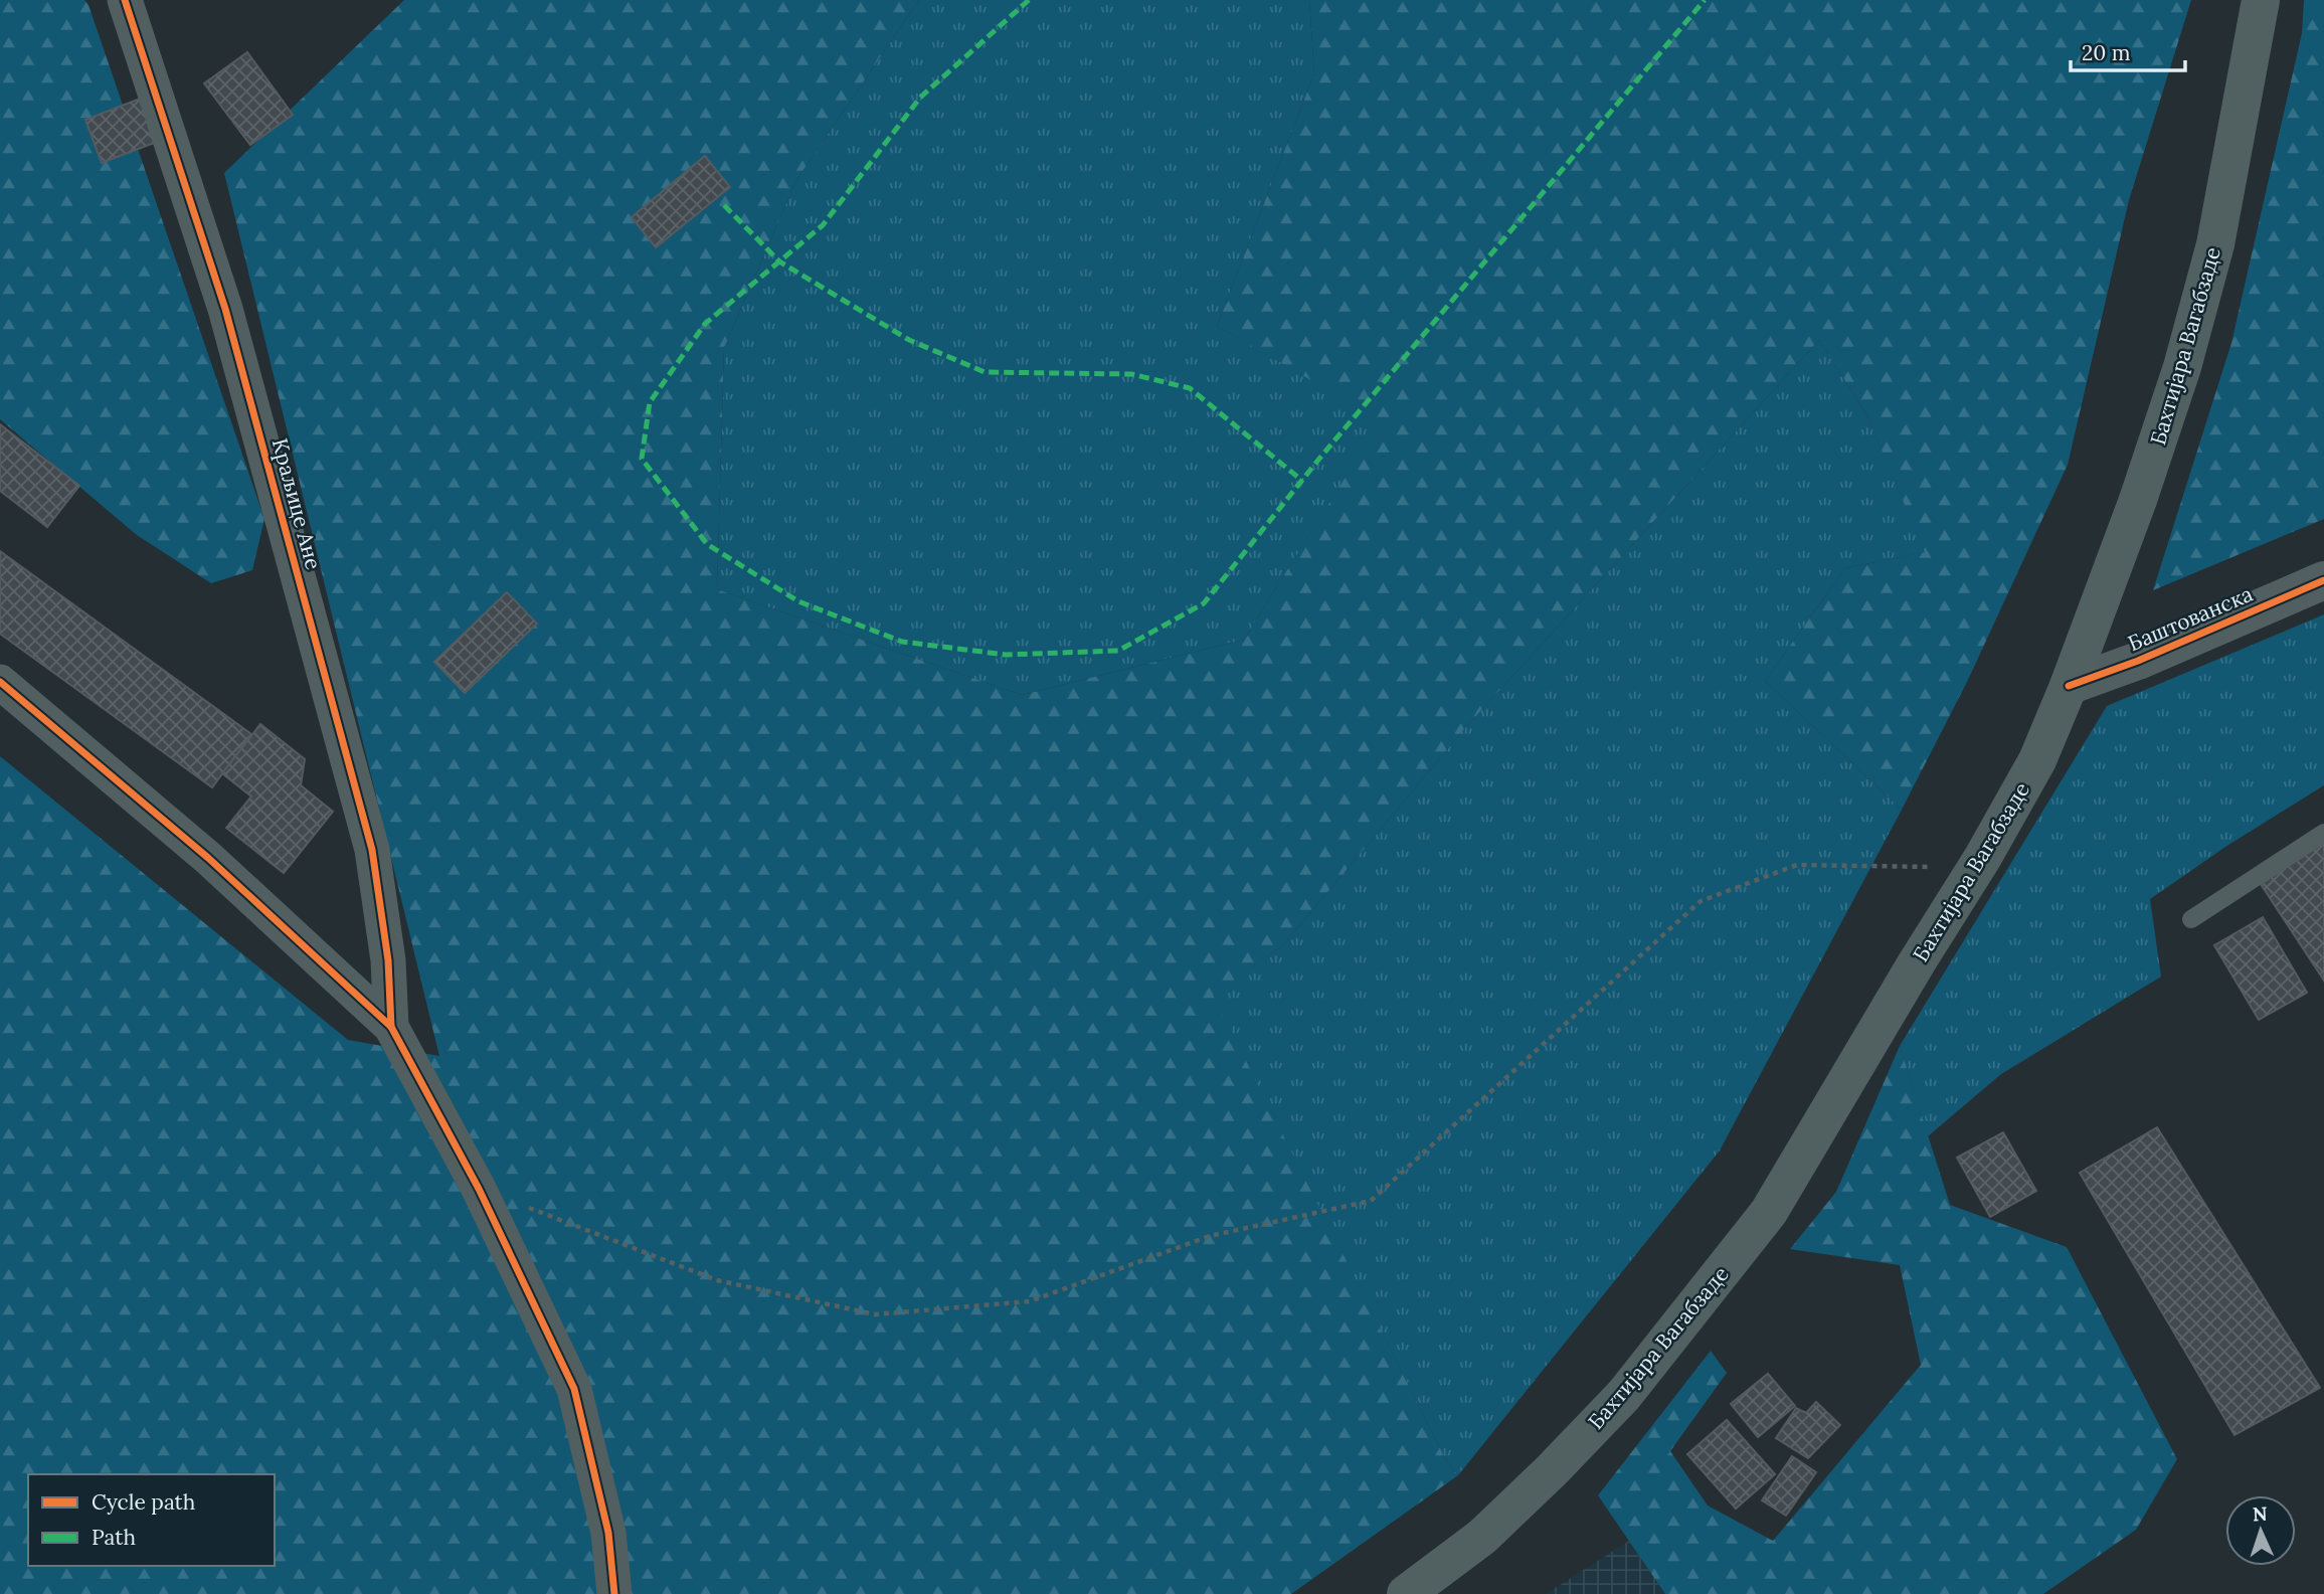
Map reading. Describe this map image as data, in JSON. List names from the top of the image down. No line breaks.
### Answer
{"streets":{"main road":["Бахтијара Вагабзаде"],"street":["Краљице Ане","Баштованска"]},"crossings":[["Бахтијара Вагабзаде","Баштованска"]],"legend":["Cycle path","Path"],"scale_bar":"20 m","north":"top"}
